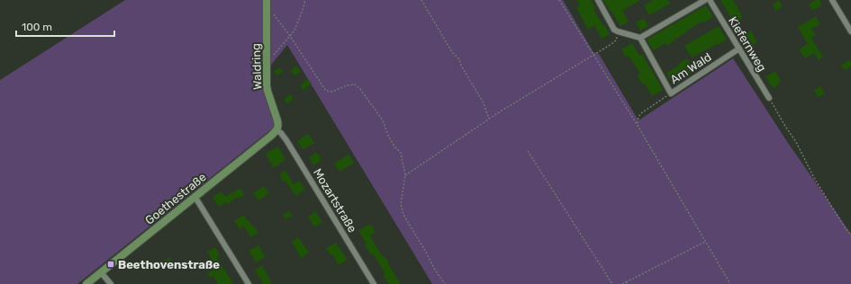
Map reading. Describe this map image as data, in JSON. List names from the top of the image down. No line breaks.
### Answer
{"streets":{"street":["Kiefernweg","Waldring","Am Wald","Goethestraße","Mozartstraße"]},"crossings":[["Kiefernweg","Am Wald"],["Waldring","Goethestraße"],["Waldring","Mozartstraße"],["Goethestraße","Mozartstraße"]],"places":{"transit":["Beethovenstraße"]},"scale_bar":"100 m"}
